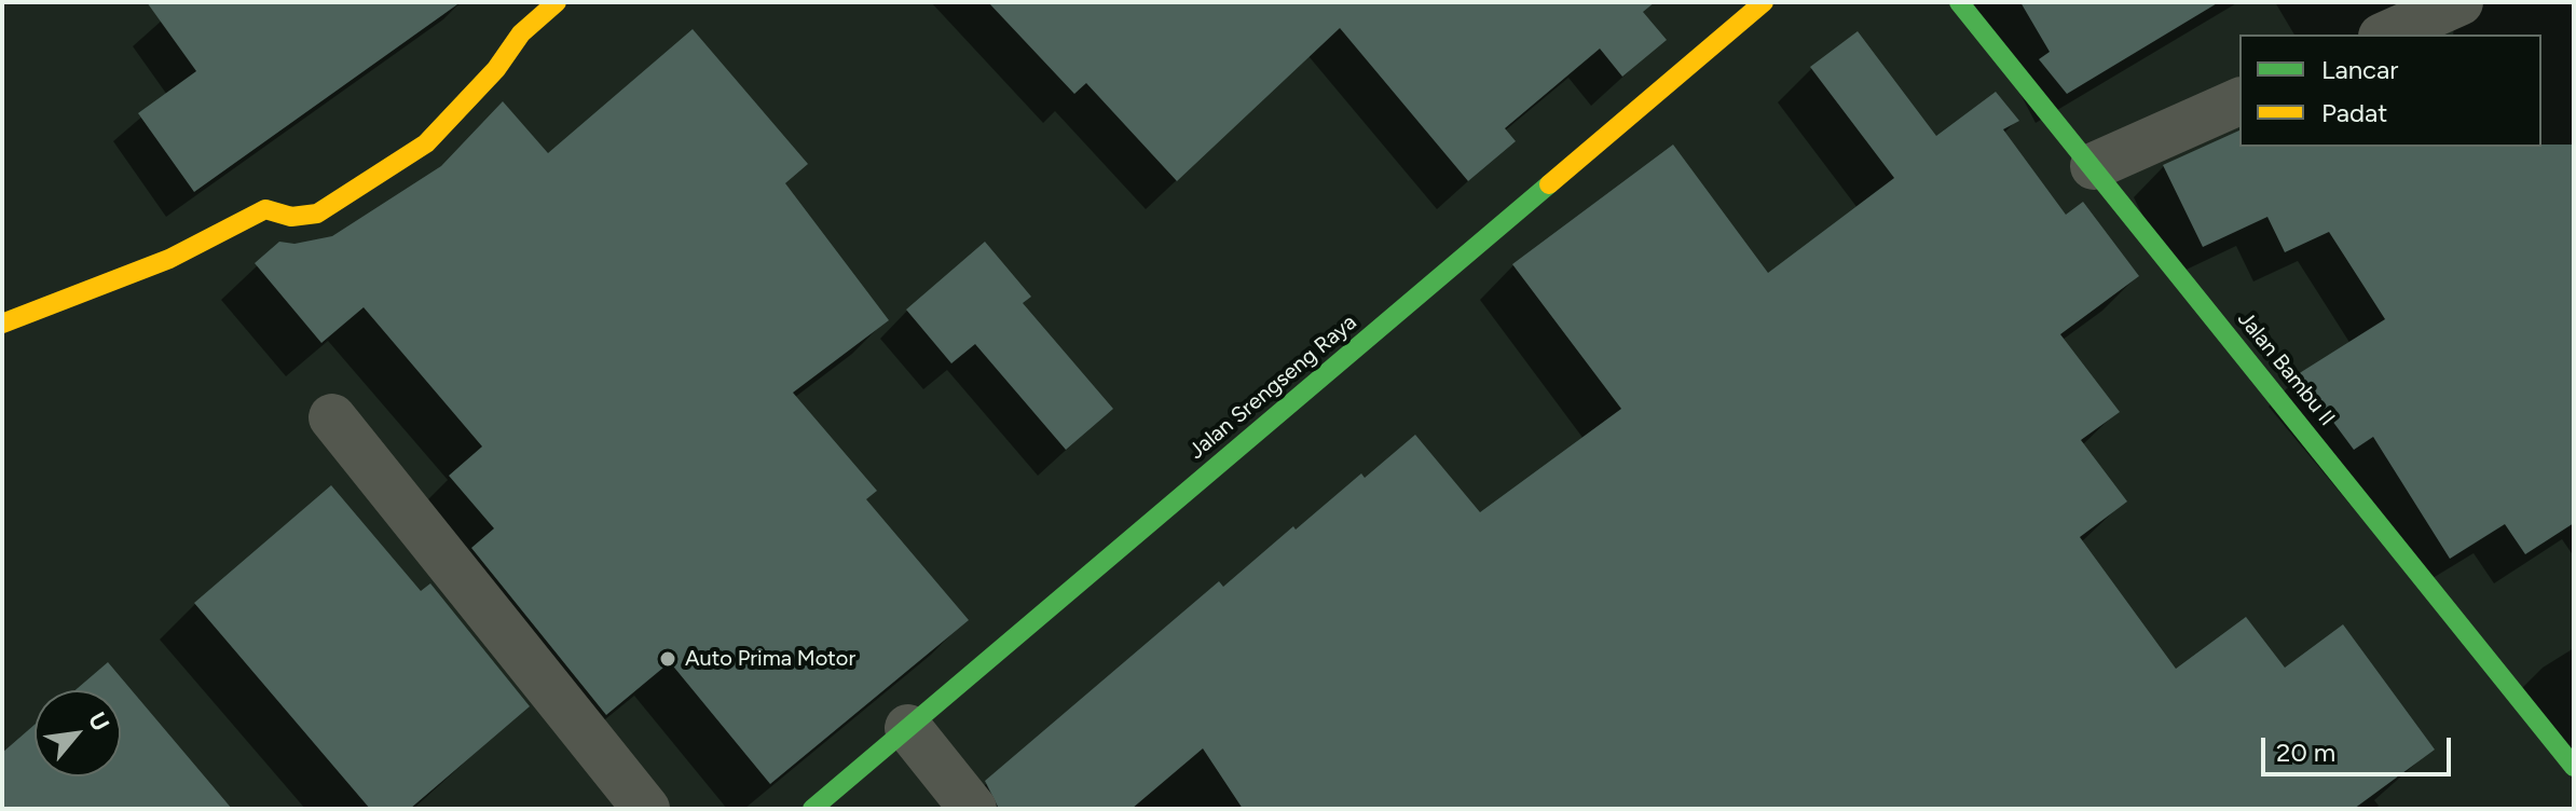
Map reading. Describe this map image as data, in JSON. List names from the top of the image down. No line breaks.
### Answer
{"streets":{"street":["Jalan Bambu II","Jalan Srengseng Raya"]},"places":["Auto Prima Motor"],"legend":["Lancar","Padat"],"scale_bar":"20 m","north":"top right"}
